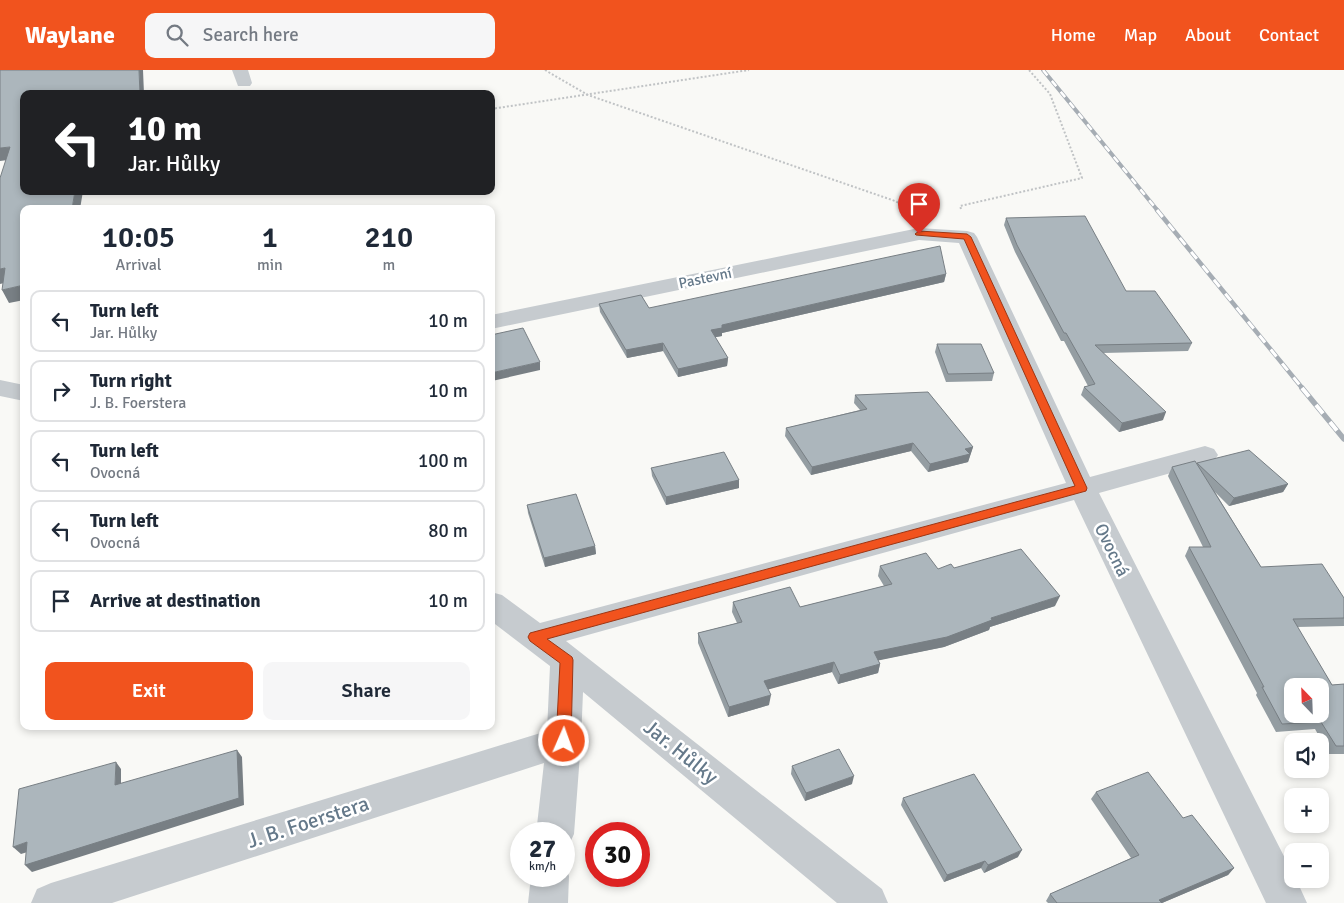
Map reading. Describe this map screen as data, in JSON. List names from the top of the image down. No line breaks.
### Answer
{"streets":{"street":["Pastevní","Ovocná","Jar. Hůlky","J. B. Foerstera"]},"north":"top left","page":{"header":"Waylane","search":"Search here","nav":["Home","Map","About","Contact"],"turn":["10 m","Jar. Hůlky"],"eta":["10:05","Arrival","1","min","210","m"],"list":[{"name":"Turn left","note":"Jar. Hůlky","value":"10 m"},{"name":"Turn right","note":"J. B. Foerstera","value":"10 m"},{"name":"Turn left","note":"Ovocná","value":"100 m"},{"name":"Turn left","note":"Ovocná","value":"80 m"},{"name":"Arrive at destination","value":"10 m"}],"buttons":["Exit","Share"],"map_buttons":["+","−"],"speed":"27 km/h","limit":"30"}}
